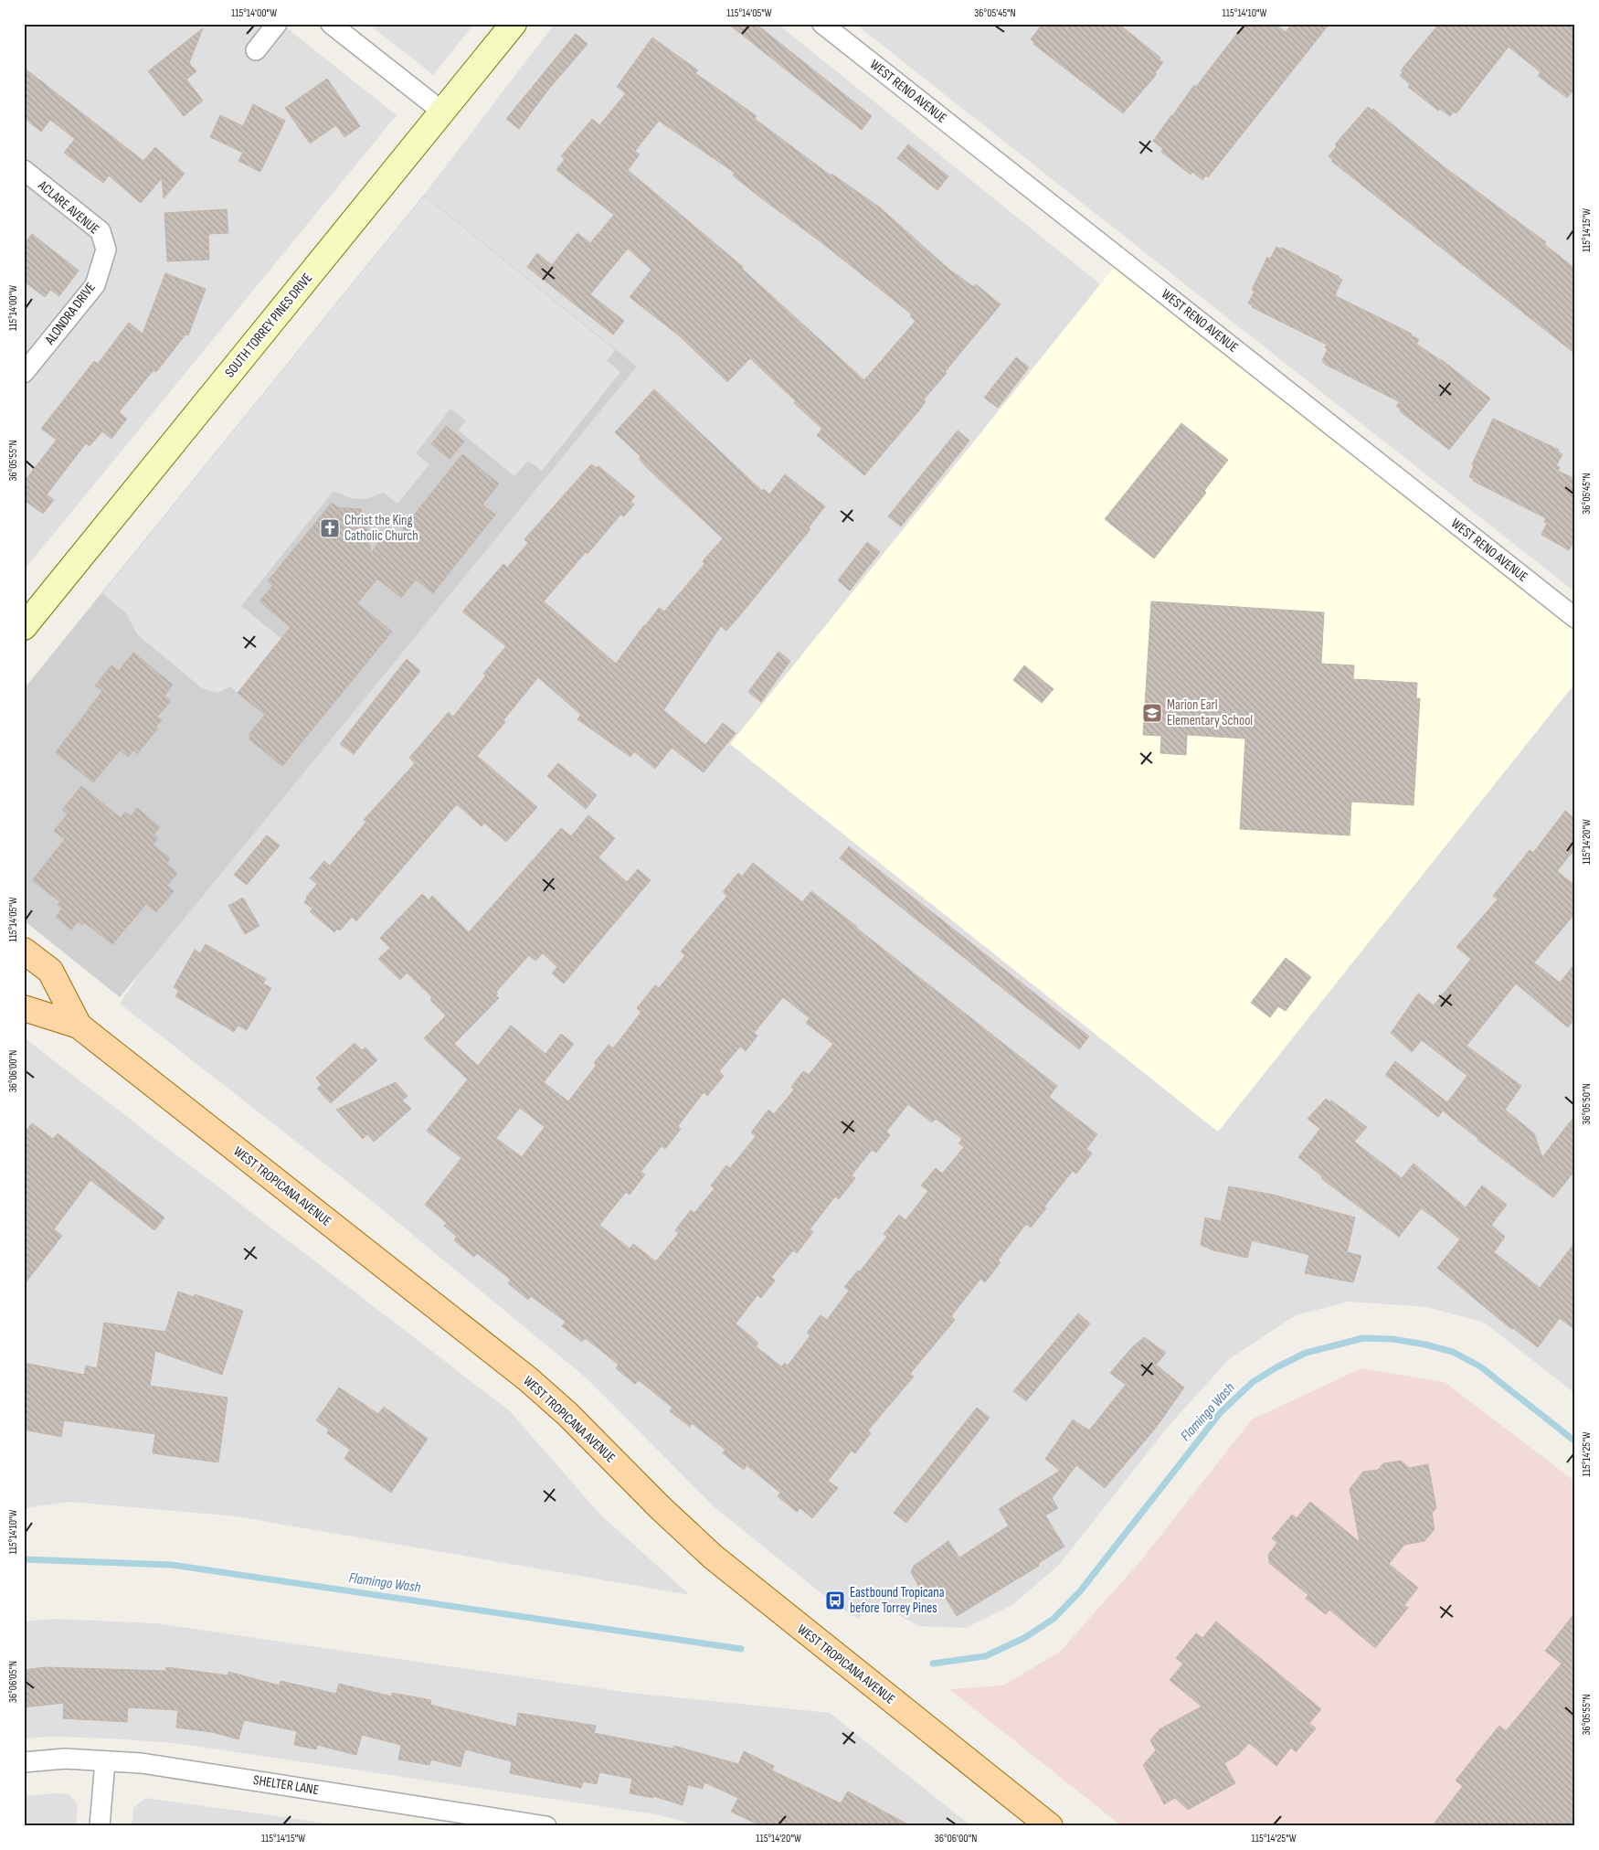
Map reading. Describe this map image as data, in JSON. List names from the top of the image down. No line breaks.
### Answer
{"streets":{"main road":["SOUTH TORREY PINES DRIVE","WEST TROPICANA AVENUE"],"street":["WEST RENO AVENUE","ACLARE AVENUE","ALONDRA DRIVE","SHELTER LANE"]},"crossings":[["ACLARE AVENUE","ALONDRA DRIVE"]],"water":["Flamingo Wash"],"places":{"church":["Christ the King Catholic Church"],"school or university":["Marion Earl Elementary School"],"bus stop":["Eastbound Tropicana before Torrey Pines"]},"coordinates":["115°14'00\"W","115°14'05\"W","36°05'45\"N","115°14'10\"W","115°14'15\"W","36°05'55\"N","115°14'20\"W","36°06'00\"N","36°05'50\"N","115°14'25\"W","36°06'05\"N"]}
